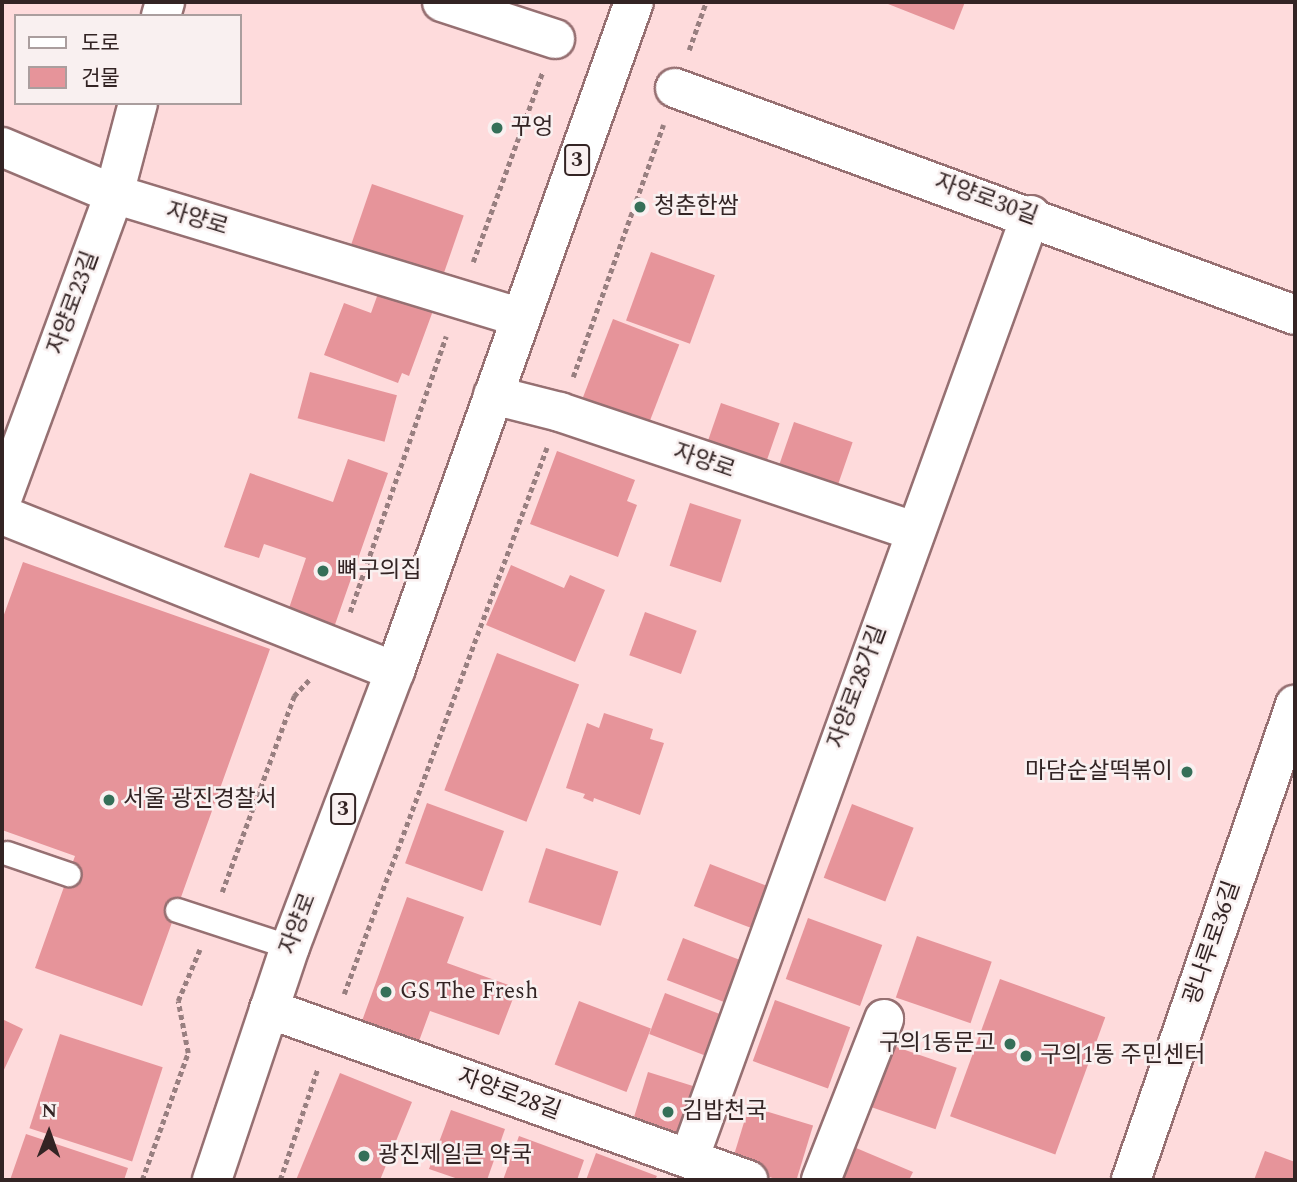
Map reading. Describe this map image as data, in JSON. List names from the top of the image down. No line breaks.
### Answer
{"streets":{"street":["3","자양로30길","자양로","자양로23길","자양로28가길","광나루로36길","자양로28길"]},"crossings":[["자양로30길","자양로28가길"],["자양로","자양로23길"],["자양로","자양로28가길"],["자양로","자양로28길"],["자양로28가길","자양로28길"]],"places":["꾸엉","청춘한쌈","뼈구의집","마담순살떡볶이","서울 광진경찰서","GS The Fresh","구의1동문고","구의1동 주민센터","김밥천국","광진제일큰 약국"],"legend":["도로","건물"],"north":"top"}
